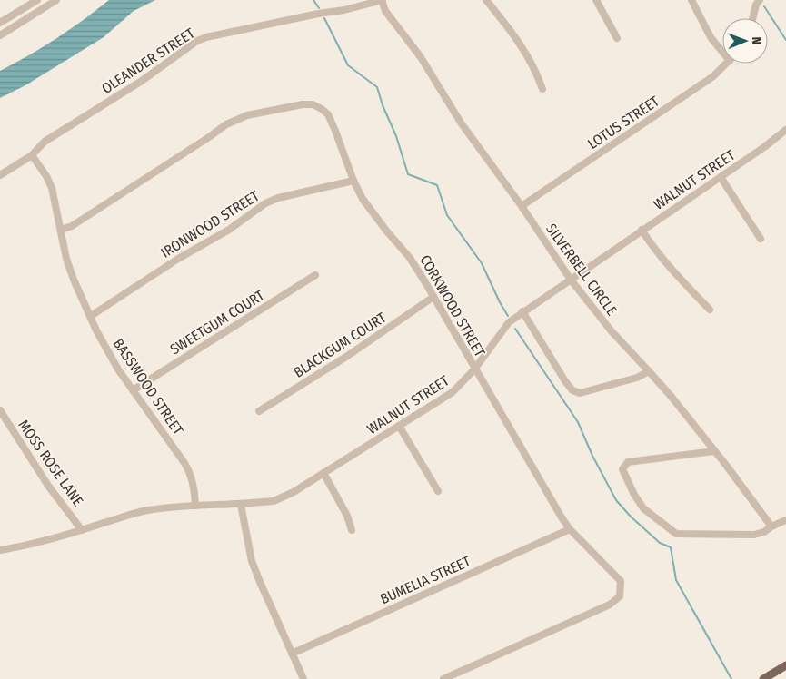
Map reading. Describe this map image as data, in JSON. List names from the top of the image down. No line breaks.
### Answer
{"streets":{"street":["OLEANDER STREET","LOTUS STREET","WALNUT STREET","IRONWOOD STREET","SILVERBELL CIRCLE","CORKWOOD STREET","SWEETGUM COURT","BLACKGUM COURT","BASSWOOD STREET","MOSS ROSE LANE","BUMELIA STREET"]},"crossings":[["OLEANDER STREET","SILVERBELL CIRCLE"],["OLEANDER STREET","BASSWOOD STREET"],["LOTUS STREET","SILVERBELL CIRCLE"],["WALNUT STREET","SILVERBELL CIRCLE"],["WALNUT STREET","CORKWOOD STREET"],["WALNUT STREET","BASSWOOD STREET"],["WALNUT STREET","MOSS ROSE LANE"],["IRONWOOD STREET","CORKWOOD STREET"],["IRONWOOD STREET","BASSWOOD STREET"],["CORKWOOD STREET","BLACKGUM COURT"],["CORKWOOD STREET","BASSWOOD STREET"],["CORKWOOD STREET","BUMELIA STREET"],["SWEETGUM COURT","BASSWOOD STREET"]],"north":"right"}
